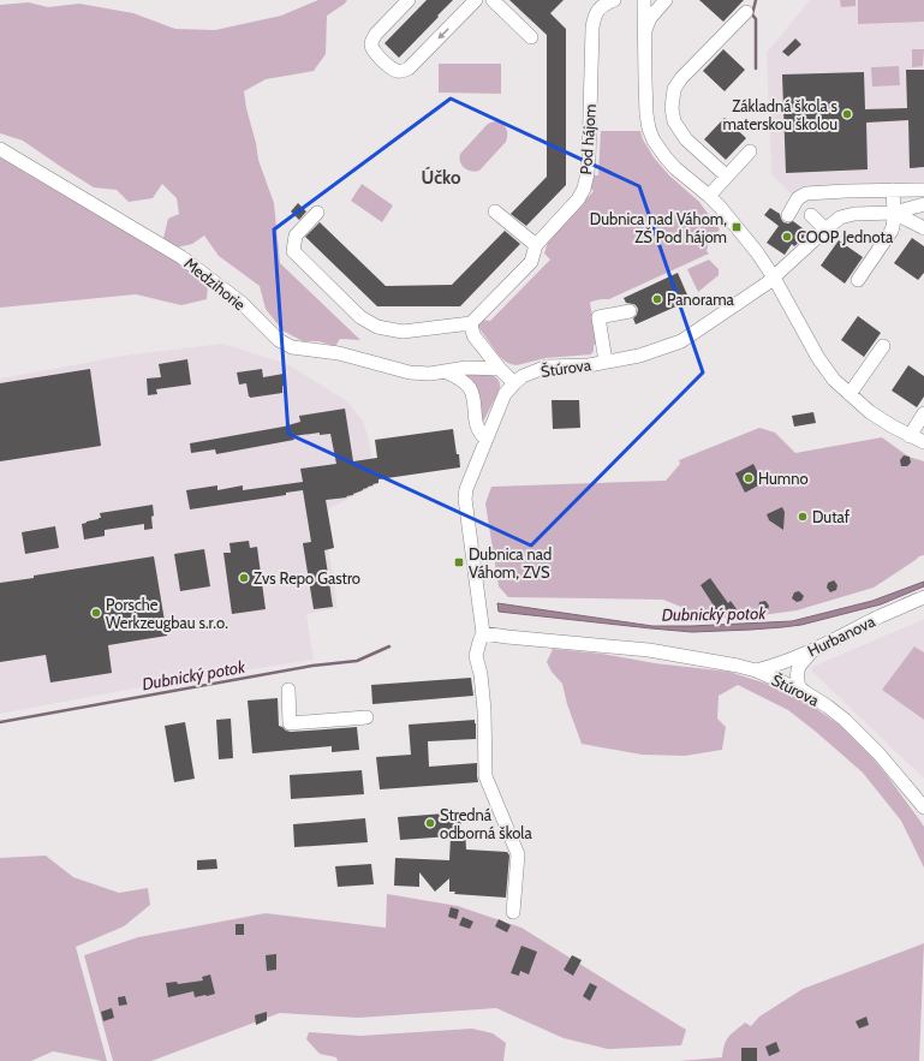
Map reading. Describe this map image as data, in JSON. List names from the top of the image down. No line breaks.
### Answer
{"streets":{"street":["Pod hájom","Medzihorie","Štúrova","Hurbanova"]},"crossings":[["Štúrova","Hurbanova"]],"districts":["Účko"],"water":["Dubnický potok"],"places":{"other":["Základná škola s materskou školou","COOP Jednota","Panorama","Humno","Dutaf","Zvs Repo Gastro","Porsche Werkzeugbau s.r.o.","Stredná odborná škola"],"transit":["Dubnica nad Váhom, ZŠ Pod hájom","Dubnica nad Váhom, ZVS"]}}
